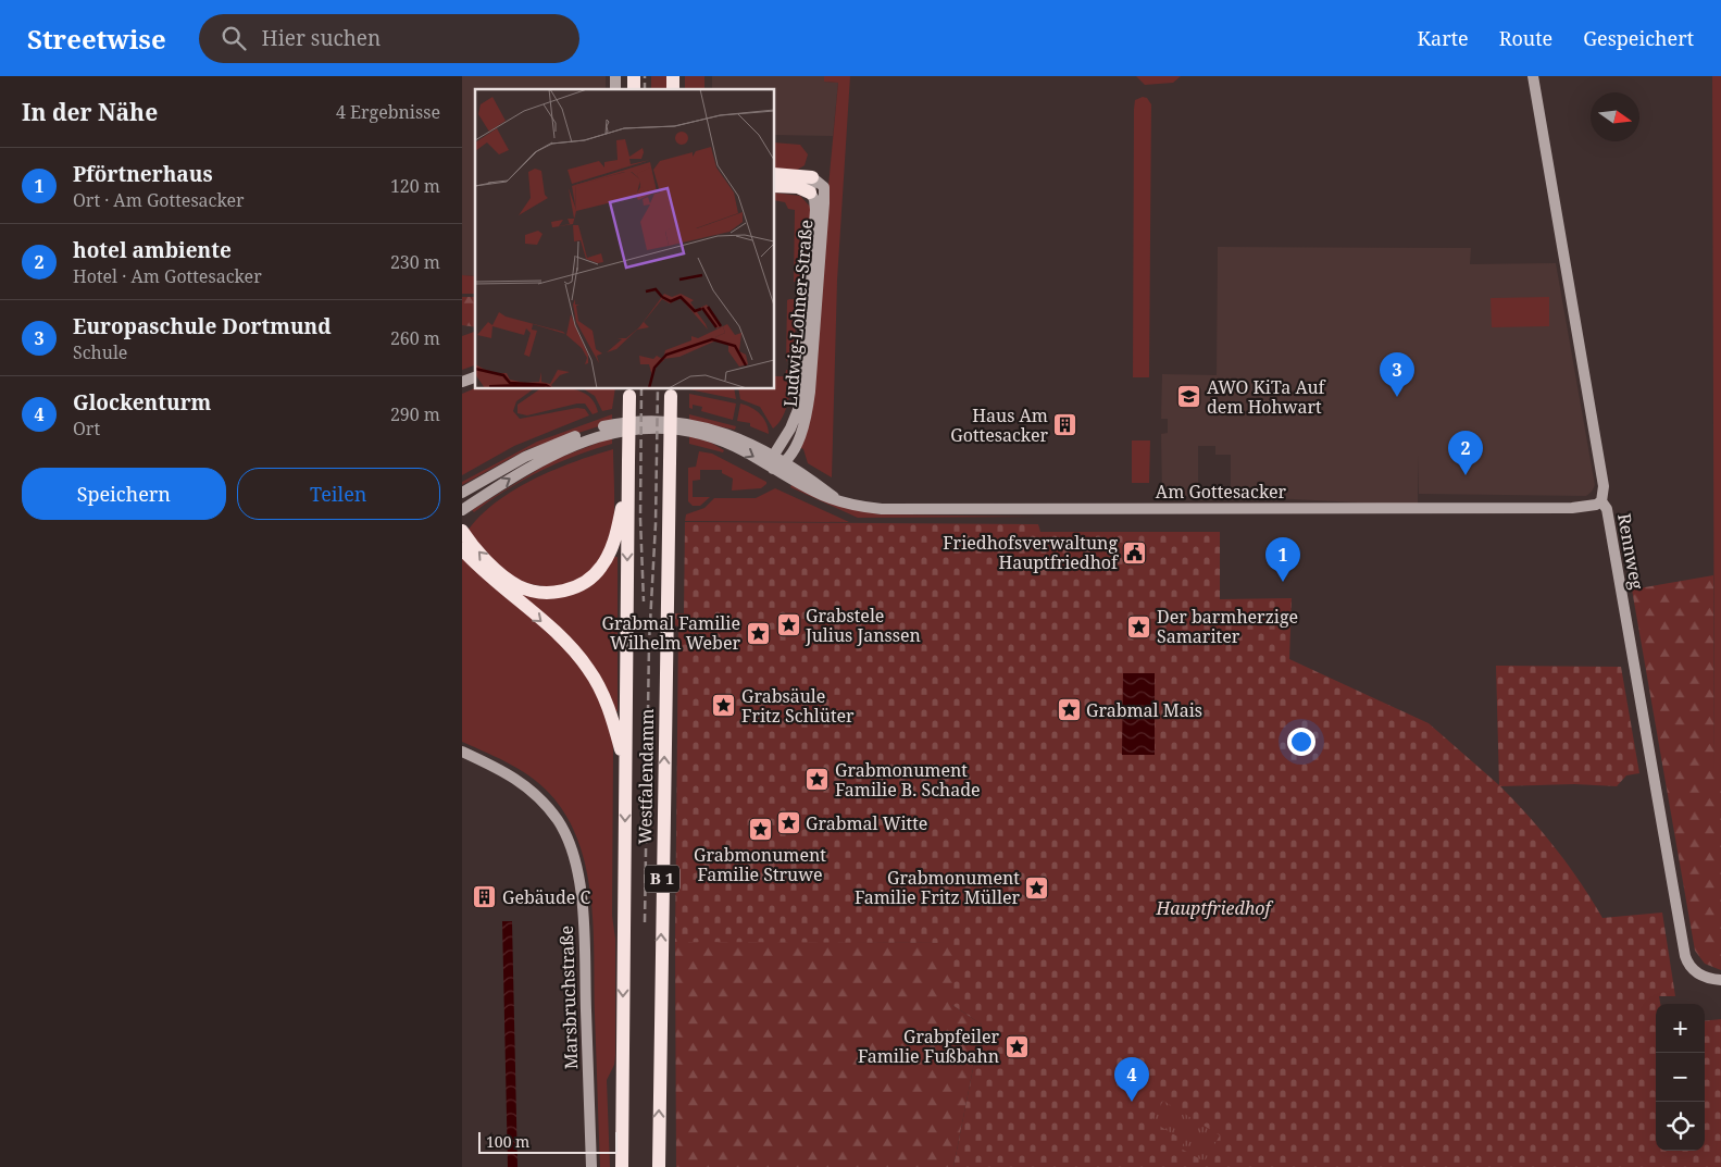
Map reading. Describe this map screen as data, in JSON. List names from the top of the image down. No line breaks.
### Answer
{"streets":{"highway":["Westfalendamm","B 1"],"street":["Ludwig-Lohner-Straße","Am Gottesacker","Rennweg","Marsbruchstraße"]},"crossings":[["Ludwig-Lohner-Straße","Am Gottesacker"],["Am Gottesacker","Rennweg"]],"parks":["Hauptfriedhof"],"places":{"school or university":["AWO KiTa Auf dem Hohwart"],"building":["Haus Am Gottesacker","Gebäude C"],"public building":["Friedhofsverwaltung Hauptfriedhof"],"place":["Grabstele Julius Janssen","Der barmherzige Samariter","Grabmal Familie Wilhelm Weber","Grabsäule Fritz Schlüter","Grabmal Mais","Grabmonument Familie B. Schade","Grabmal Witte","Grabmonument Familie Struwe","Grabmonument Familie Fritz Müller","Grabpfeiler Familie Fußbahn"]},"scale_bar":"100 m","north":"right","page":{"header":"Streetwise","search":"Hier suchen","nav":["Karte","Route","Gespeichert"],"heading":["In der Nähe","4 Ergebnisse"],"list":[{"mark":"1","name":"Pförtnerhaus","note":"Ort · Am Gottesacker","value":"120 m"},{"mark":"2","name":"hotel ambiente","note":"Hotel · Am Gottesacker","value":"230 m"},{"mark":"3","name":"Europaschule Dortmund","note":"Schule","value":"260 m"},{"mark":"4","name":"Glockenturm","note":"Ort","value":"290 m"}],"pins":["3","2","1","4"],"buttons":["Speichern","Teilen"],"map_buttons":["+","−"],"scale":"100 m"}}
